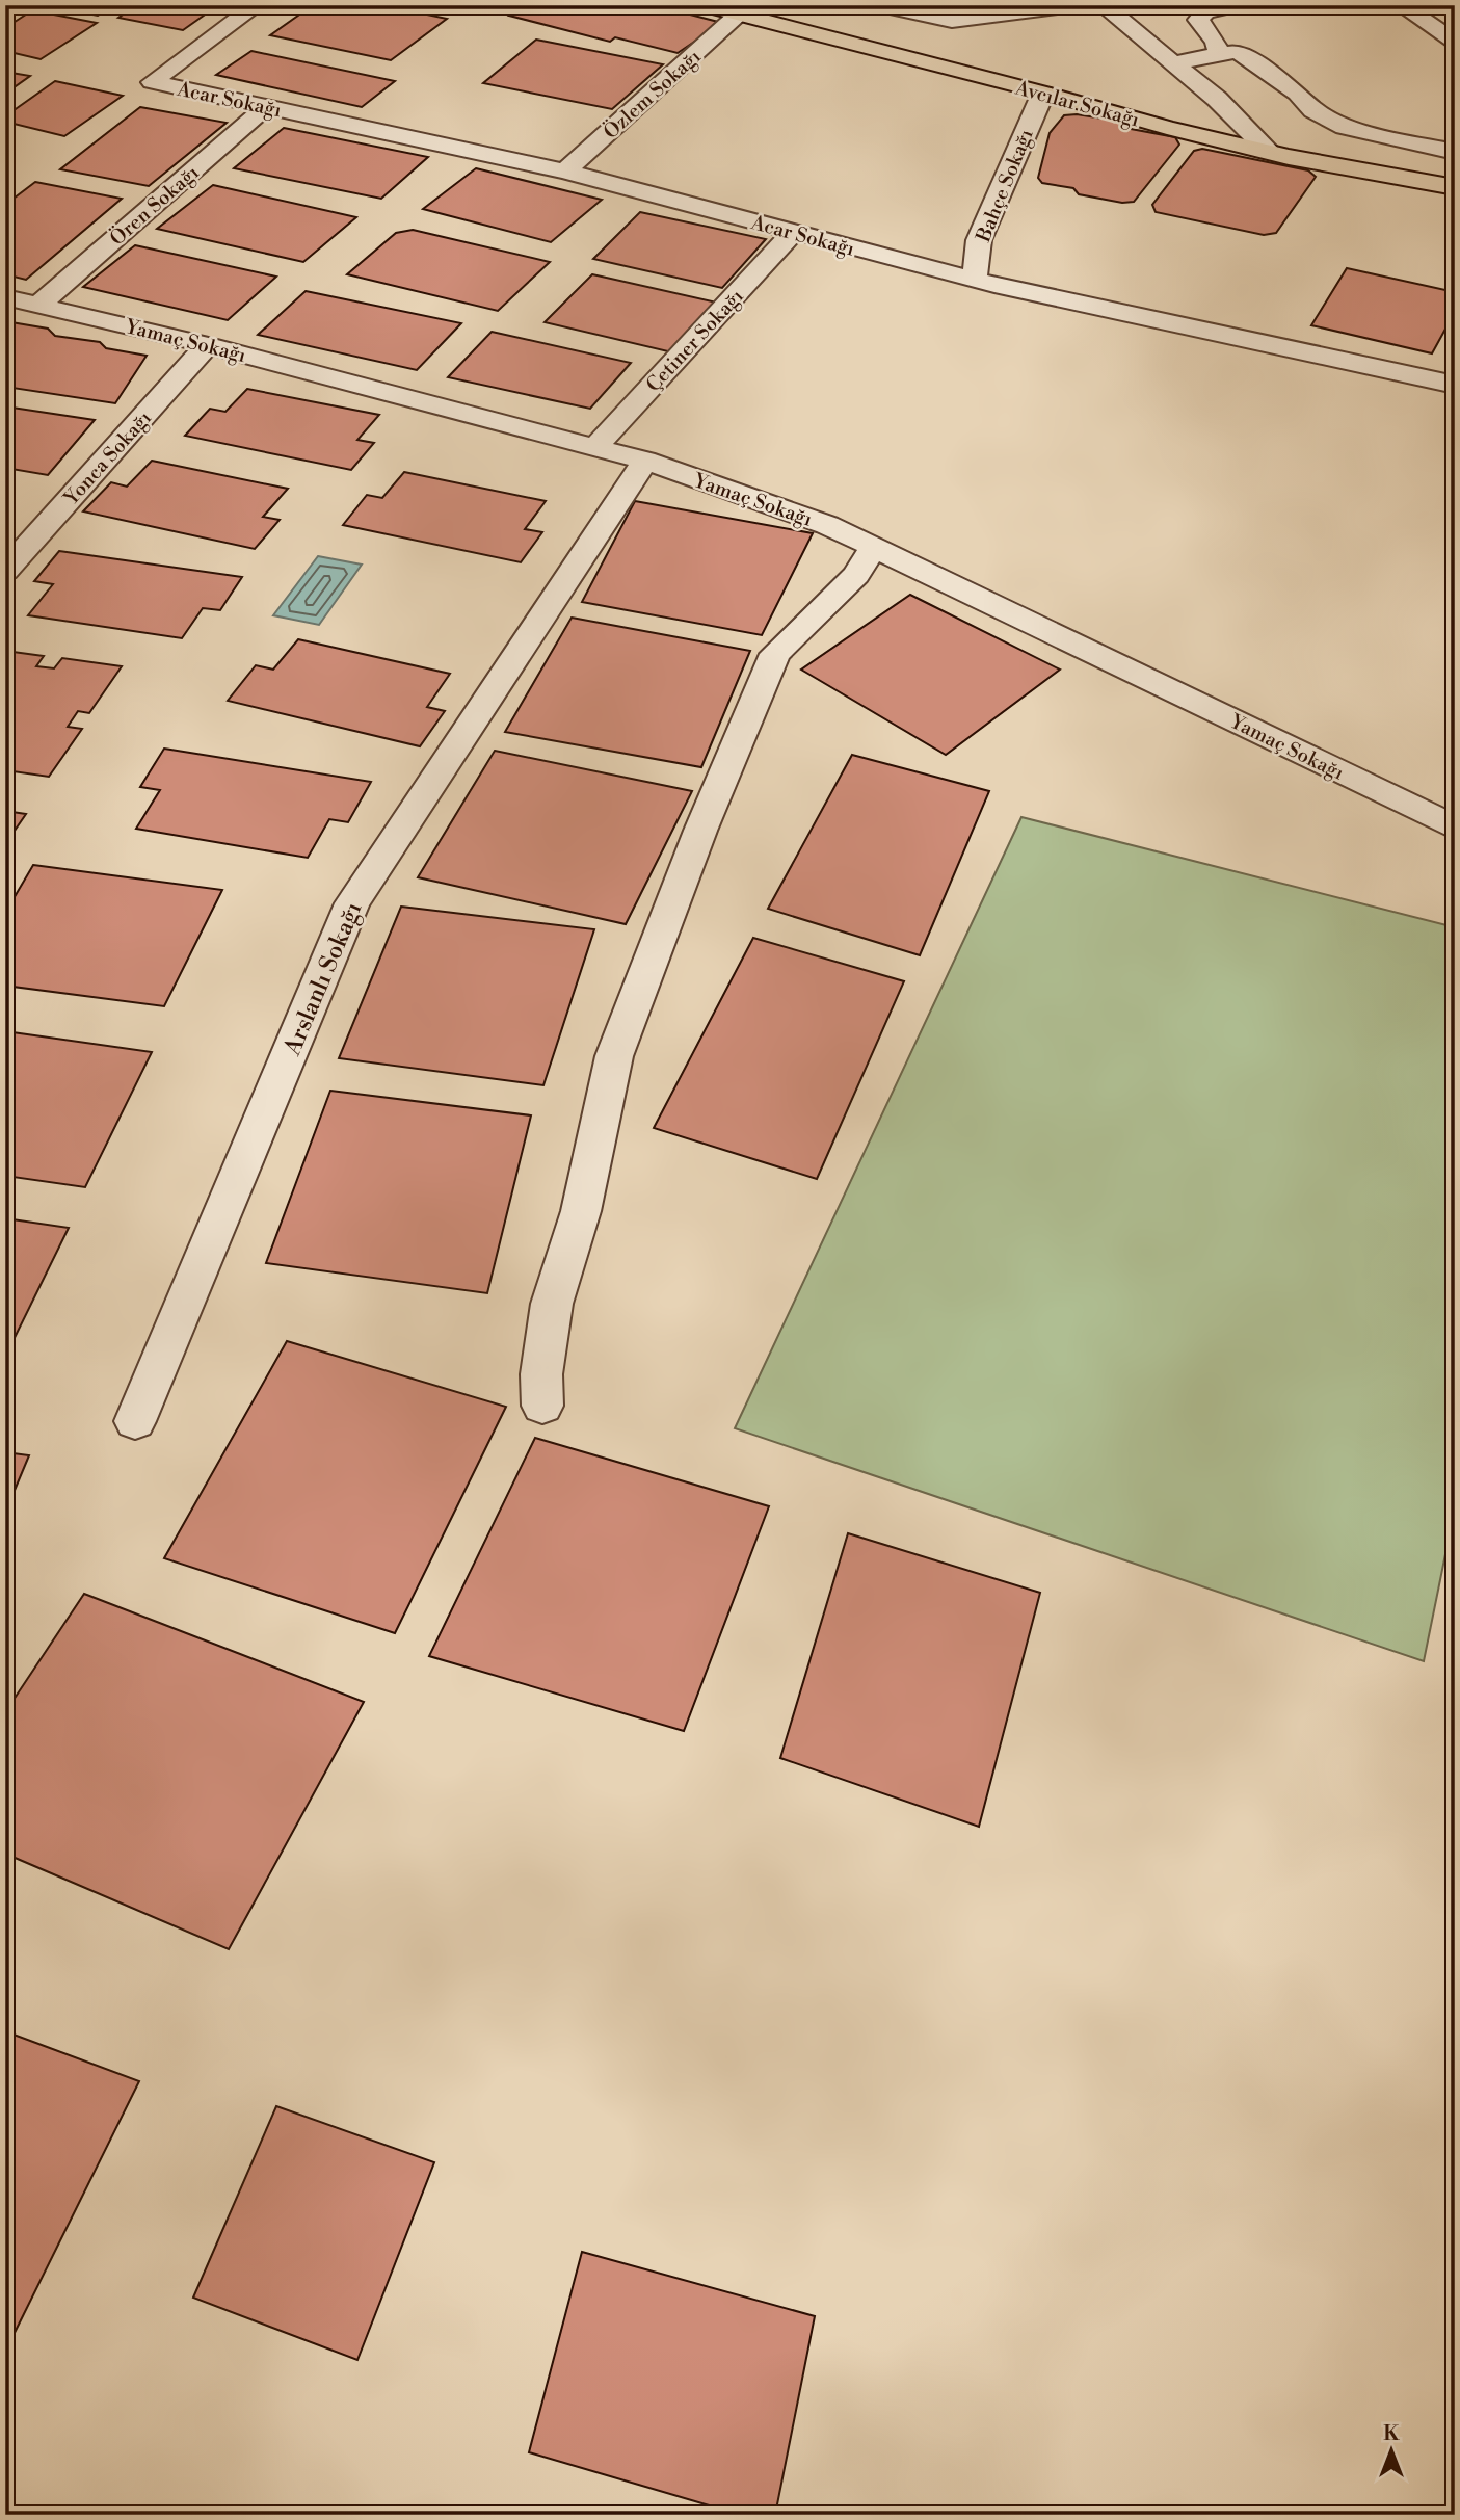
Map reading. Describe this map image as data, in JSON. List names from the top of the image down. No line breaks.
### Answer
{"streets":{"main road":["Avcılar Sokağı"],"street":["Özlem Sokağı","Acar Sokağı","Bahçe Sokağı","Ören Sokağı","Yamaç Sokağı","Çetiner Sokağı","Yonca Sokağı","Arslanlı Sokağı"]},"crossings":[["Özlem Sokağı","Acar Sokağı"],["Özlem Sokağı","Avcılar Sokağı"],["Acar Sokağı","Bahçe Sokağı"],["Acar Sokağı","Ören Sokağı"],["Acar Sokağı","Çetiner Sokağı"],["Avcılar Sokağı","Bahçe Sokağı"],["Ören Sokağı","Yamaç Sokağı"],["Yamaç Sokağı","Çetiner Sokağı"],["Yamaç Sokağı","Yonca Sokağı"],["Yamaç Sokağı","Arslanlı Sokağı"]],"north":"top"}
